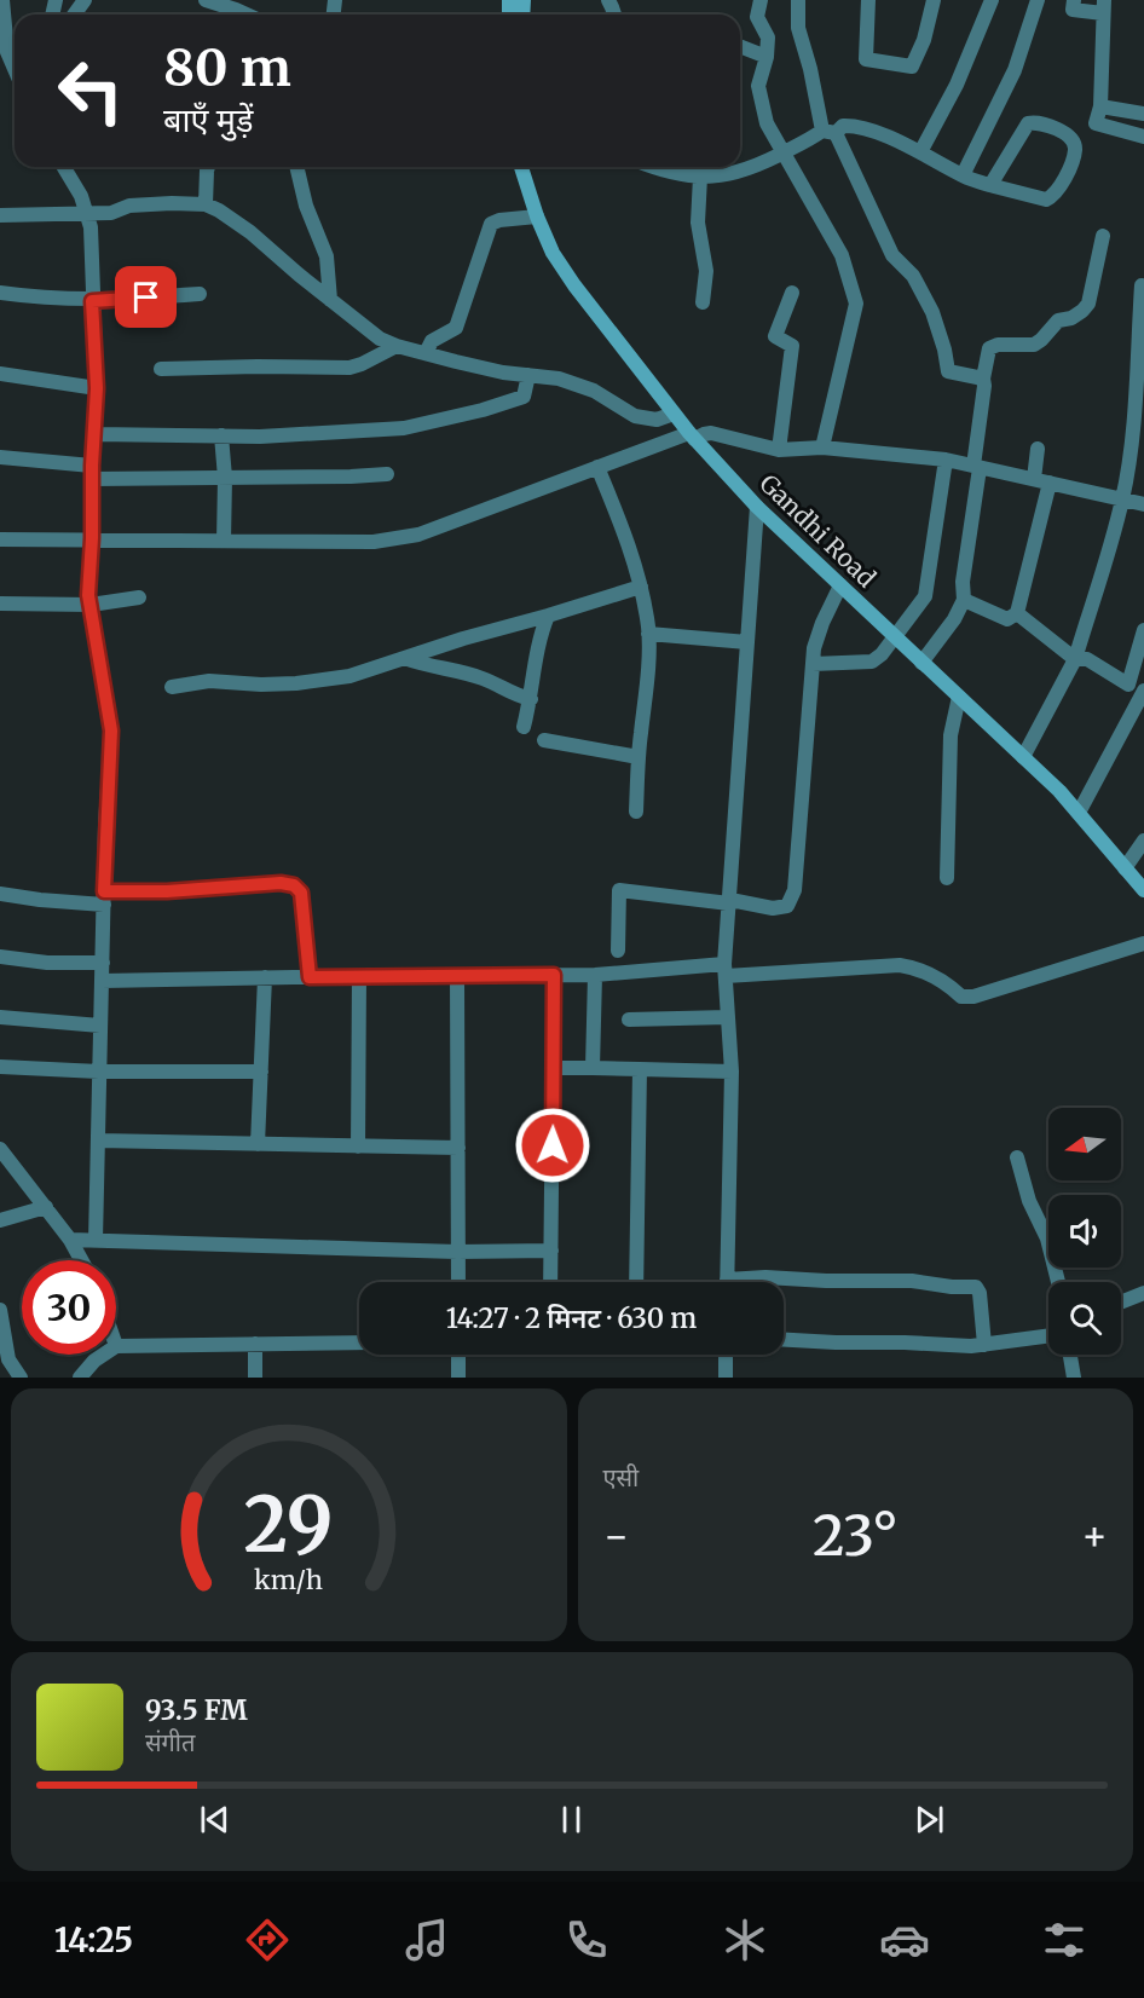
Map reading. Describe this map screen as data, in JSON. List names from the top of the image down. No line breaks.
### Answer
{"streets":{"main road":["Gandhi Road"]},"north":"left","page":{"turn":["80 m","बाएँ मुड़ें"],"limit":"30","trip":"14:27 · 2 मिनट · 630 m","tile":"एसी","heat":["−","23°","+"],"song":["93.5 FM","संगीत"],"tabs":"14:25","gauge":["29","km/h"]}}
